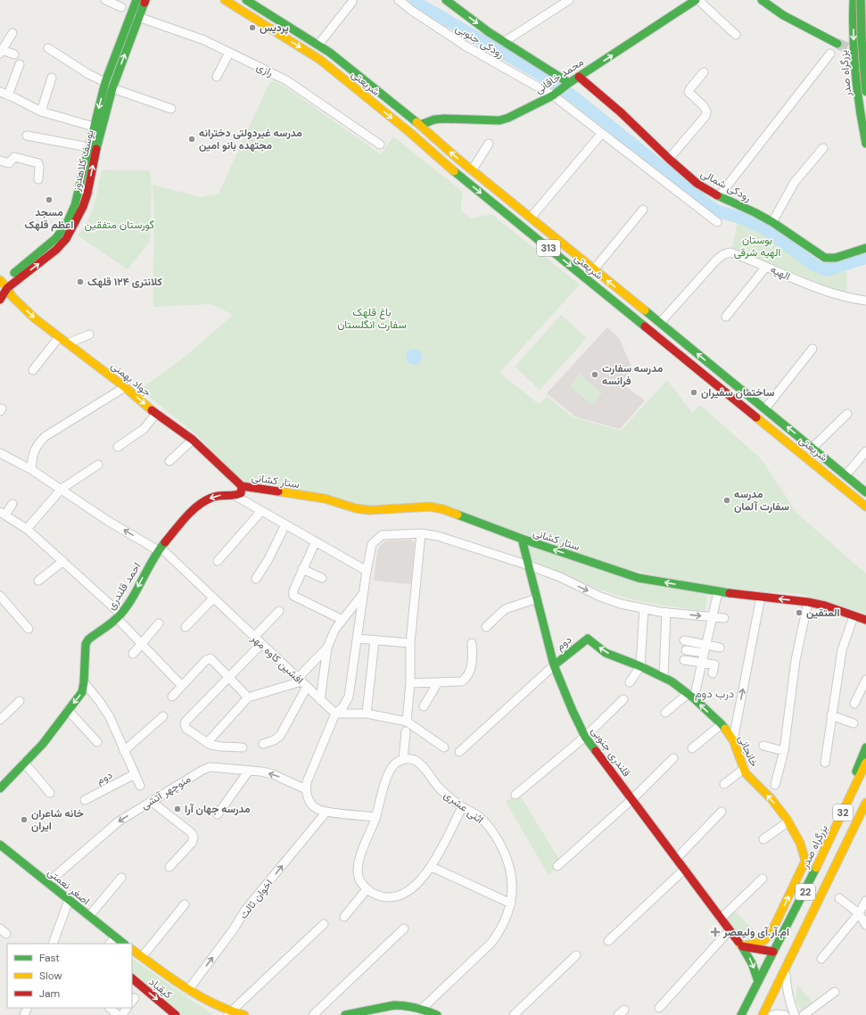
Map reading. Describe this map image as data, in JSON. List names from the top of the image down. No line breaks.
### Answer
{"streets":{"main road":["رودکی جنوبی","بزرگراه صدر","محمد خاقانی","شریعتی","یوسف کلاهدوز","رودکی شمالی","313","جواد بهمنی","ستار کشانی","احمد قلندری","دوم","خانجانی","قلندری جنوبی","32","اصغر نعمتی","22","کیقباد"],"street":["رازی","الهیه","افشین کاوه مهر","منوچهر آتشی","اثنی عشری","اخوان ثالث"]},"crossings":[["رودکی جنوبی","محمد خاقانی"],["رازی","یوسف کلاهدوز"],["بزرگراه صدر","قلندری جنوبی"],["بزرگراه صدر","22"],["محمد خاقانی","شریعتی"],["محمد خاقانی","رودکی شمالی"],["شریعتی","الهیه"],["یوسف کلاهدوز","جواد بهمنی"],["جواد بهمنی","ستار کشانی"],["ستار کشانی","قلندری جنوبی"],["احمد قلندری","افشین کاوه مهر"],["دوم","خانجانی"],["دوم","قلندری جنوبی"],["خانجانی","قلندری جنوبی"],["منوچهر آتشی","اصغر نعمتی"]],"one_way":["محمد خاقانی","جواد بهمنی","ستار کشانی","احمد قلندری","منوچهر آتشی"],"districts":["درب دوم"],"parks":["گورستان متفقین","بوستان الهیه شرقی","باغ قلهک سفارت انگلستان"],"places":{"other":["پردیس","مدرسه غیردولتی دخترانه مجتهده بانو امین","مسجد اعظم قلهک","کلانتری ۱۲۴ قلهک","مدرسه سفارت فرانسه","ساختمان سفیران","مدرسه سفارت آلمان","المتقین","مدرسه جهان آرا","خانه شاعران ایران"],"health":["ام.آر.آی ولیعصر"]},"legend":["Fast","Slow","Jam"]}
